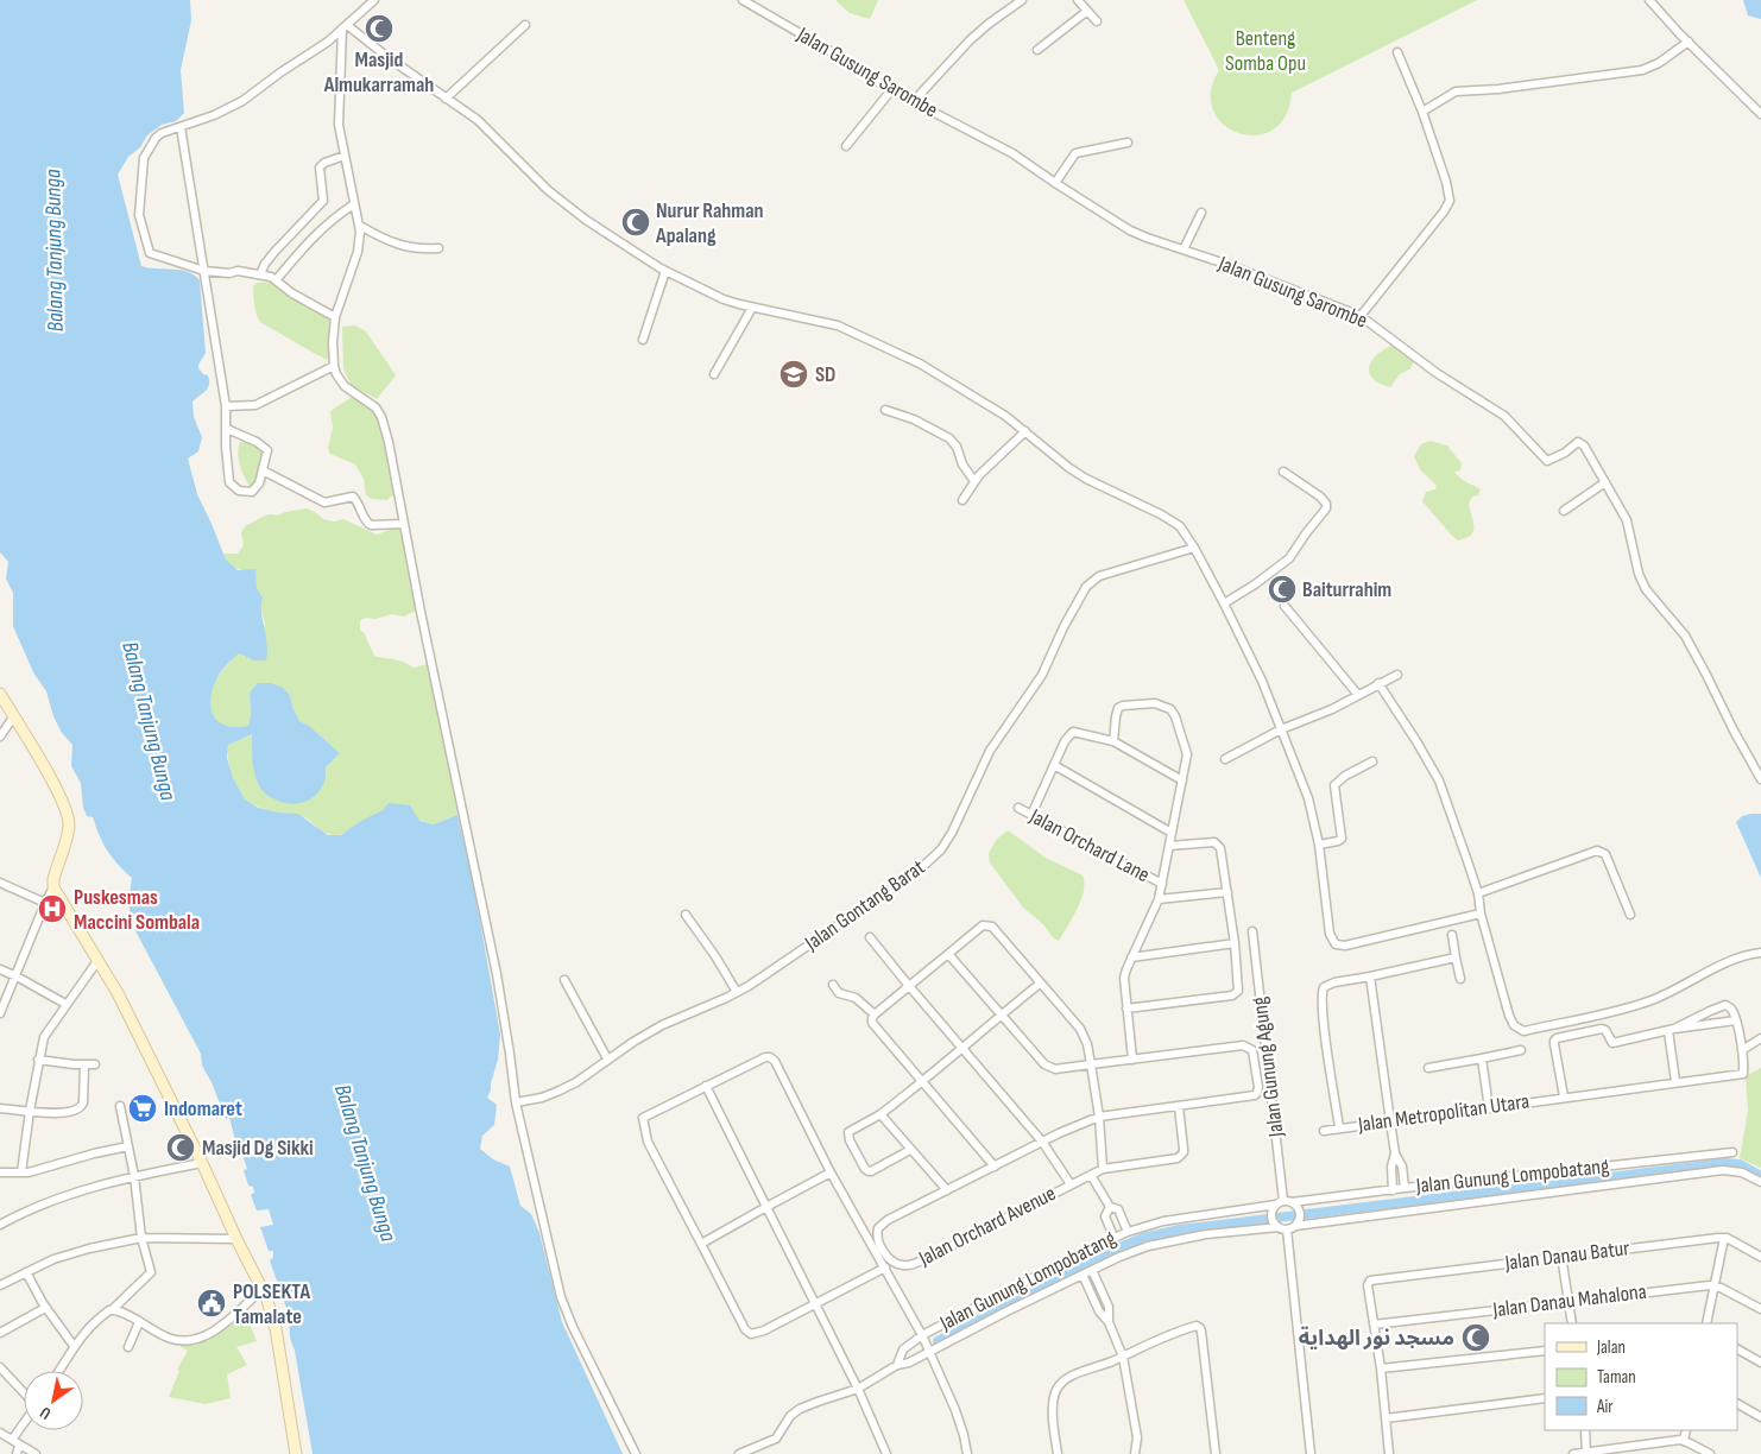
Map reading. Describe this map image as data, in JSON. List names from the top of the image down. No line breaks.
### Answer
{"streets":{"street":["Jalan Gusung Sarombe","Jalan Orchard Lane","Jalan Gontang Barat","Jalan Gunung Agung","Jalan Metropolitan Utara","Jalan Gunung Lompobatang","Jalan Orchard Avenue","Jalan Danau Batur","Jalan Danau Mahalona"]},"crossings":[["Jalan Gunung Agung","Jalan Gunung Lompobatang"],["Jalan Danau Batur","Jalan Danau Mahalona"]],"water":["Balang Tanjung Bunga"],"parks":["Benteng Somba Opu"],"places":{"mosque":["Masjid Almukarramah","Nurur Rahman Apalang","Baiturrahim","Masjid Dg Sikki","مسجد نور الهداية"],"school or university":["SD"],"hospital":["Puskesmas Maccini Sombala"],"supermarket":["Indomaret"],"public building":["POLSEKTA Tamalate"]},"legend":["Jalan","Taman","Air"],"north":"bottom left"}
